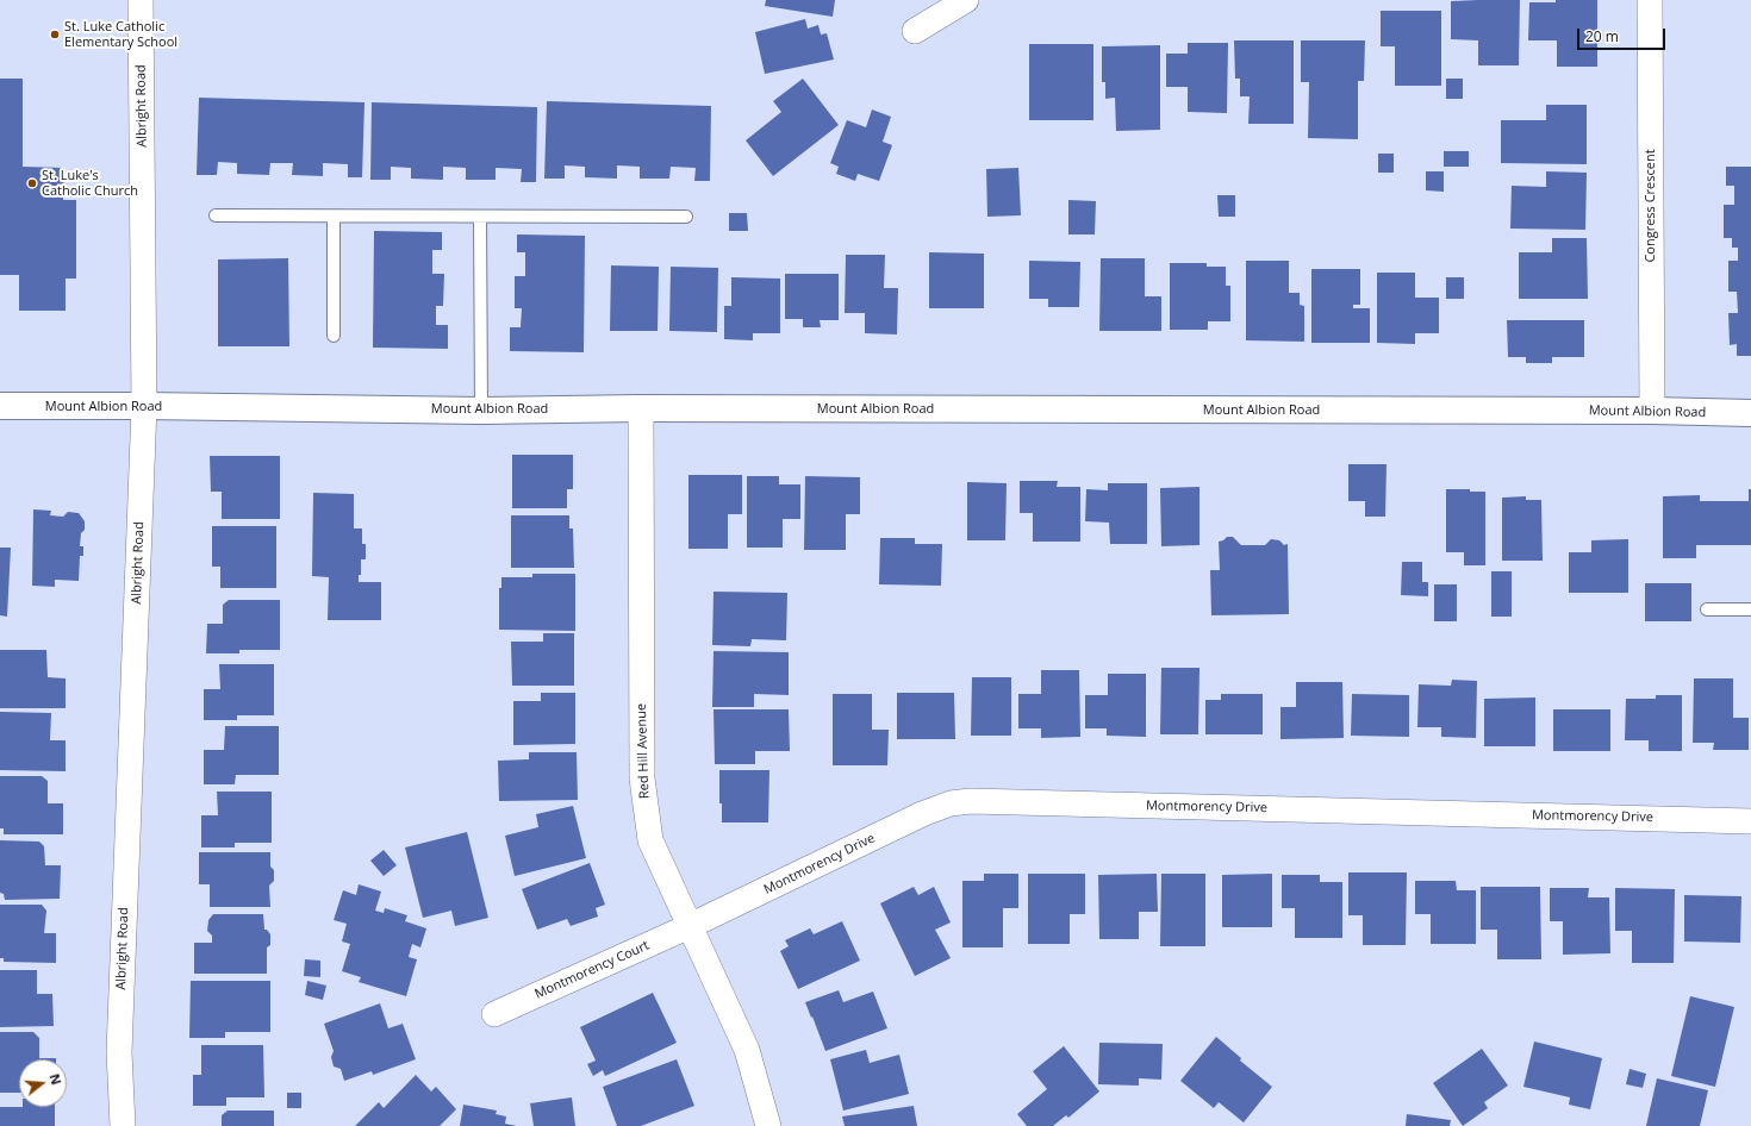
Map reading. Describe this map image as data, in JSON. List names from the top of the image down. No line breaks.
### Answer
{"streets":{"street":["Albright Road","Congress Crescent","Mount Albion Road","Red Hill Avenue","Montmorency Drive","Montmorency Court"]},"crossings":[["Albright Road","Mount Albion Road"],["Congress Crescent","Mount Albion Road"],["Mount Albion Road","Red Hill Avenue"],["Red Hill Avenue","Montmorency Drive"],["Red Hill Avenue","Montmorency Court"],["Montmorency Drive","Montmorency Court"]],"places":["St. Luke Catholic Elementary School","St. Luke's Catholic Church"],"scale_bar":"20 m","north":"right"}
